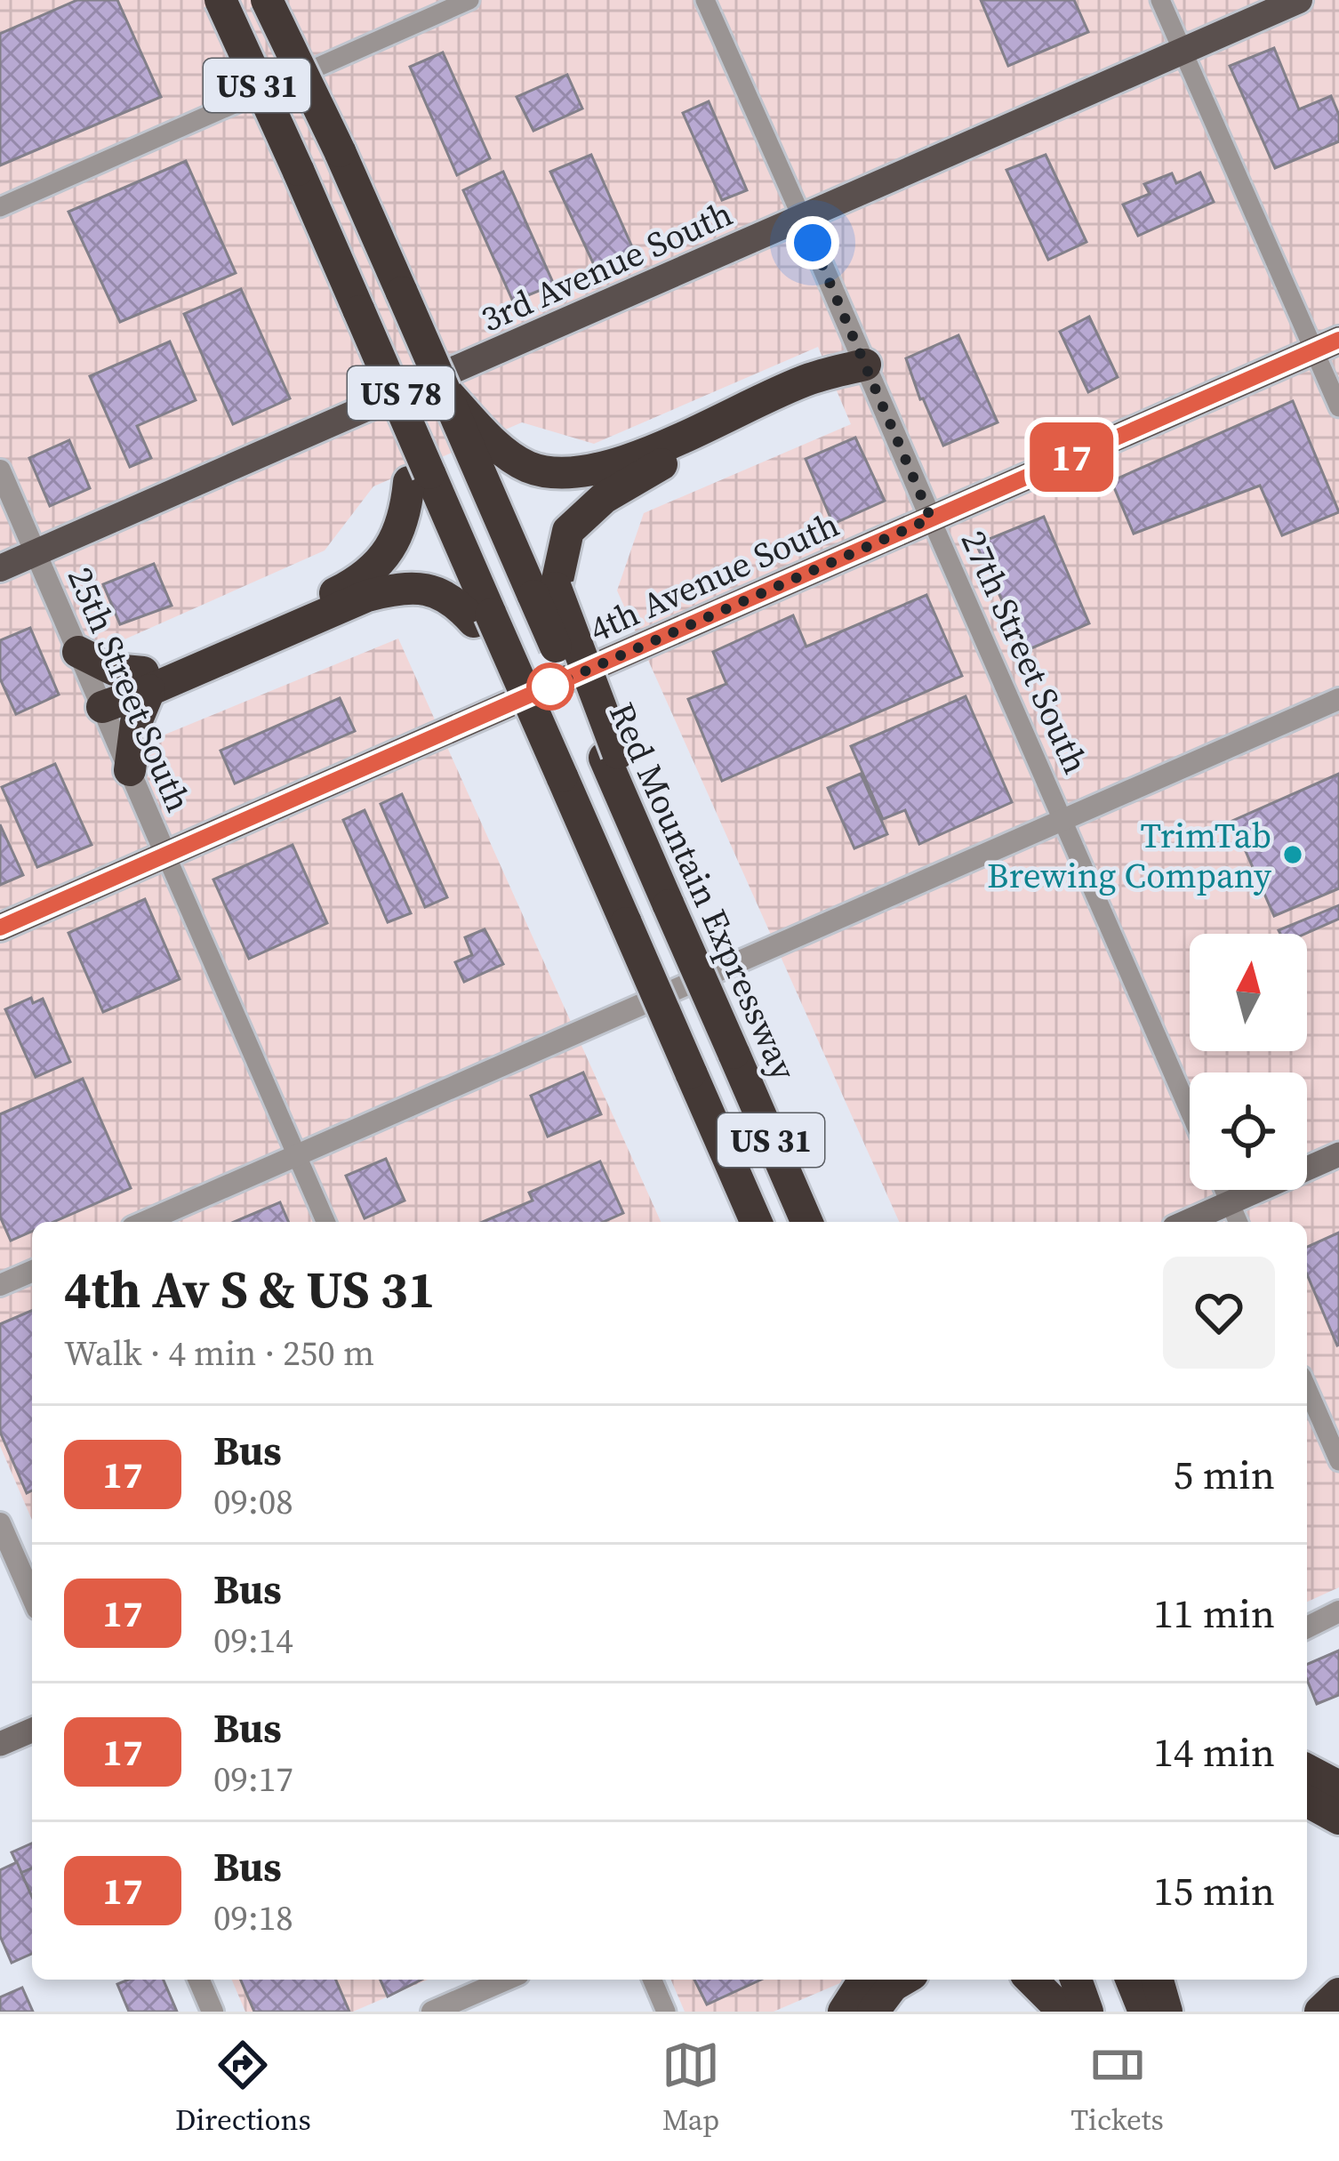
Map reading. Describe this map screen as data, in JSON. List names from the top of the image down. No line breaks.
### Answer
{"streets":{"highway":["US 31","Red Mountain Expressway"],"main road":["3rd Avenue South","US 78","4th Avenue South"],"street":["27th Street South","25th Street South"]},"crossings":[["3rd Avenue South","27th Street South"],["3rd Avenue South","25th Street South"],["4th Avenue South","27th Street South"],["4th Avenue South","25th Street South"]],"places":["TrimTab Brewing Company"],"lines":["bus line 17"],"north":"top","page":{"on_map":"17","heading":["4th Av S & US 31","Walk · 4 min · 250 m"],"list":[{"mark":"17","name":"Bus","note":"09:08","value":"5 min"},{"mark":"17","name":"Bus","note":"09:14","value":"11 min"},{"mark":"17","name":"Bus","note":"09:17","value":"14 min"},{"mark":"17","name":"Bus","note":"09:18","value":"15 min"}],"tabs":["Directions","Map","Tickets"]}}
